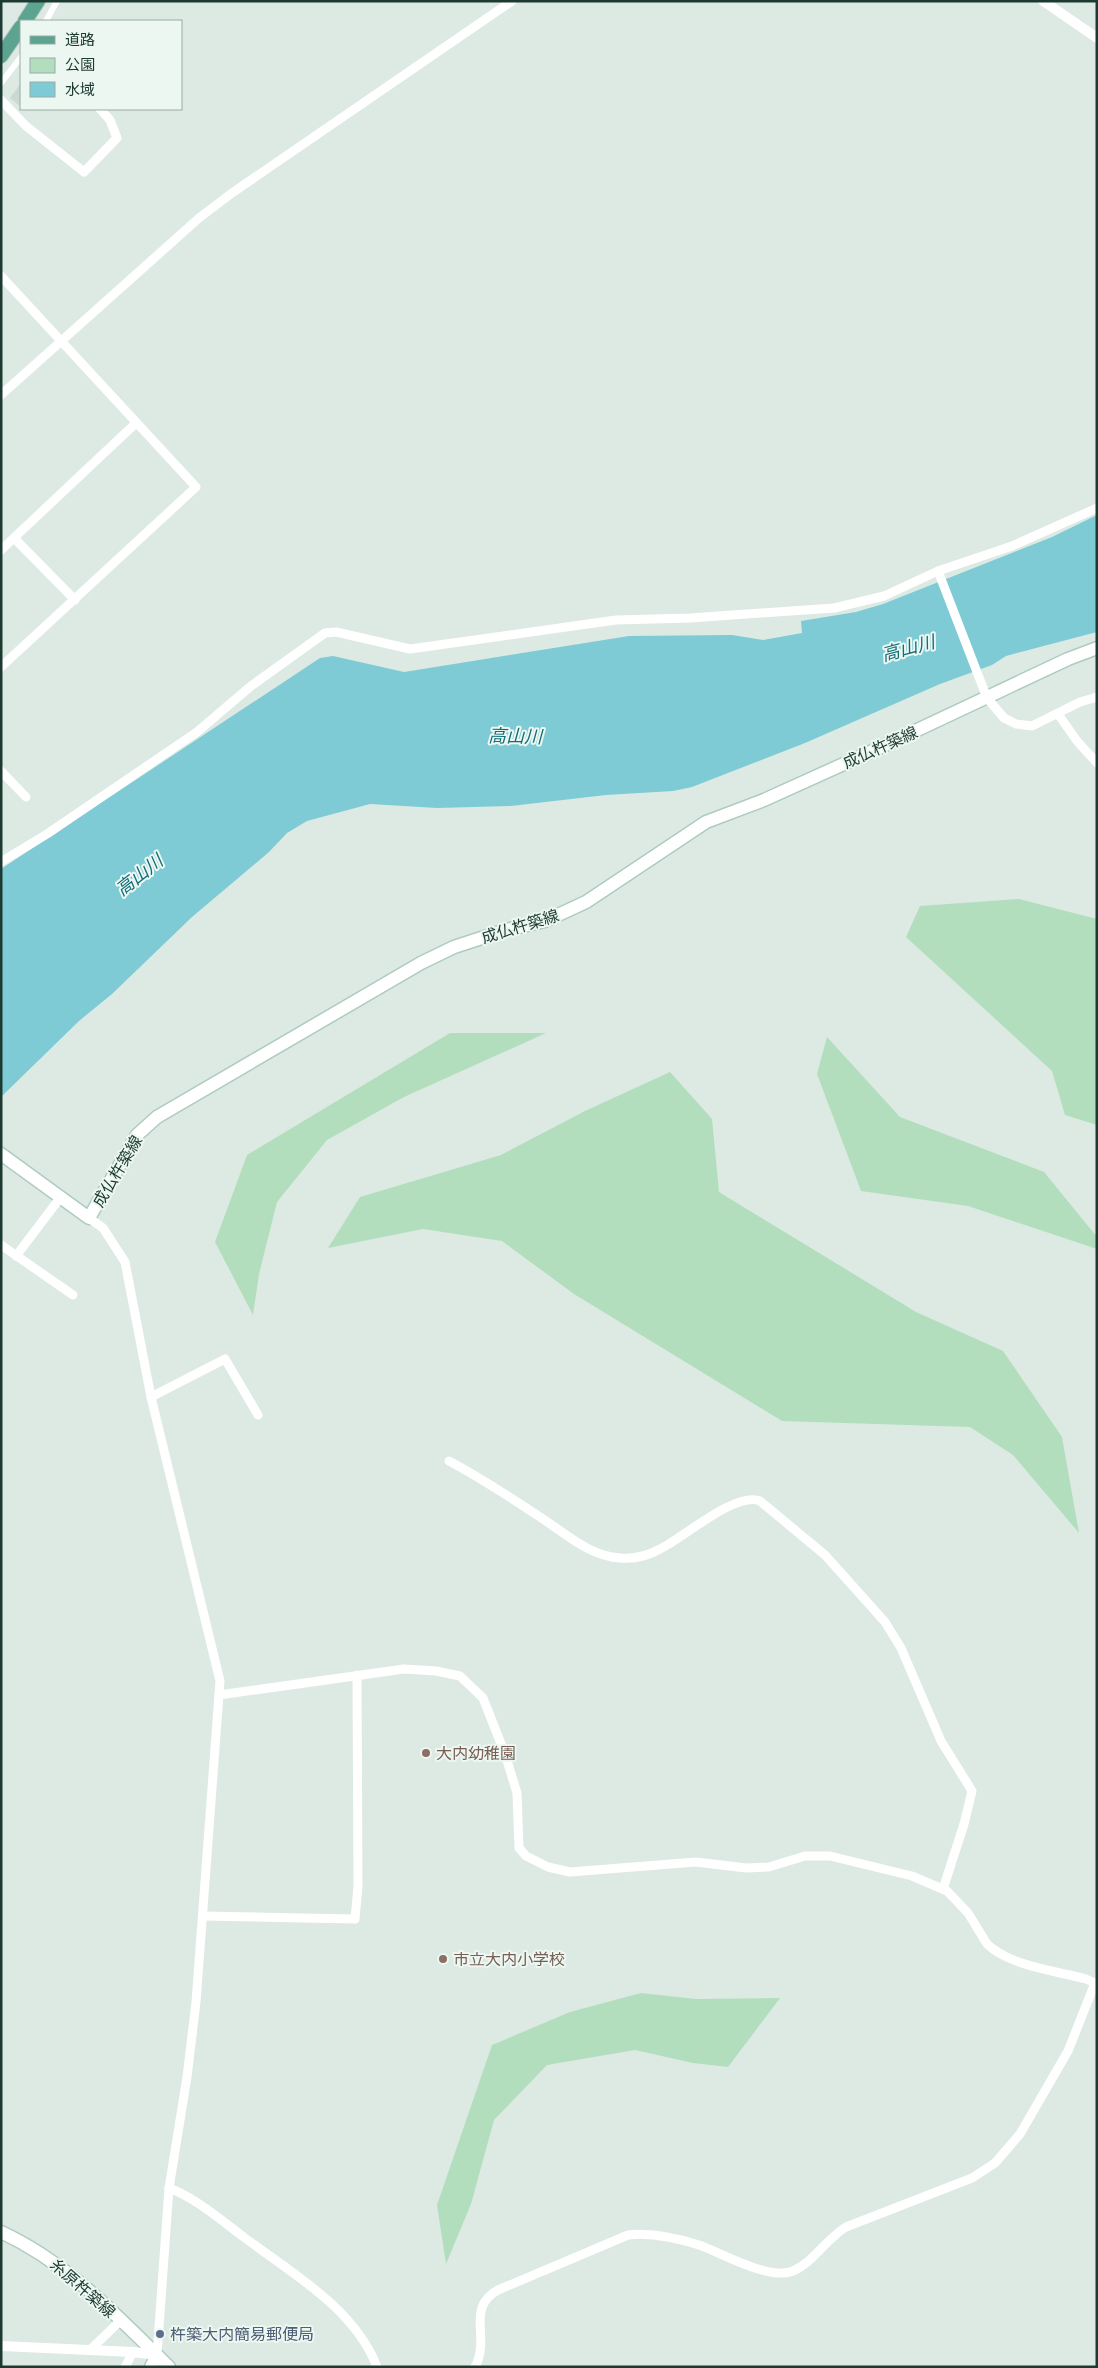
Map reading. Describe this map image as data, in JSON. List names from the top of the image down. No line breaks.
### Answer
{"streets":{"main road":["成仏杵築線","糸原杵築線"]},"water":["高山川"],"places":["大内幼稚園","市立大内小学校","杵築大内簡易郵便局"],"legend":["道路","公園","水域"]}
